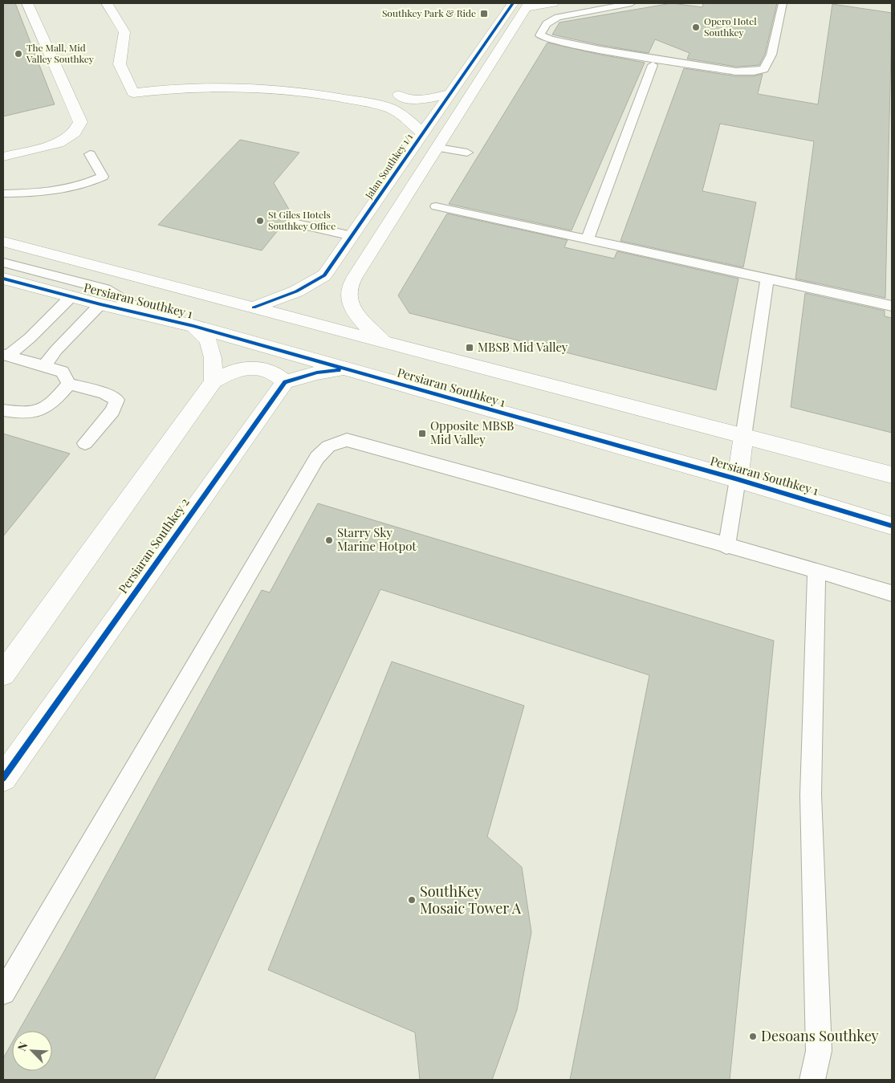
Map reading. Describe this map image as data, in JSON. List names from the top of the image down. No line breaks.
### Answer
{"streets":{"street":["Jalan Southkey 1/1","Persiaran Southkey 1","Persiaran Southkey 2"]},"crossings":[["Jalan Southkey 1/1","Persiaran Southkey 1"]],"places":{"transit":["Southkey Park & Ride","MBSB Mid Valley","Opposite MBSB Mid Valley"],"other":["Opero Hotel Southkey","The Mall, Mid Valley Southkey","St Giles Hotels Southkey Office","Starry Sky Marine Hotpot","SouthKey Mosaic Tower A","Desoans Southkey"]},"north":"top left"}
